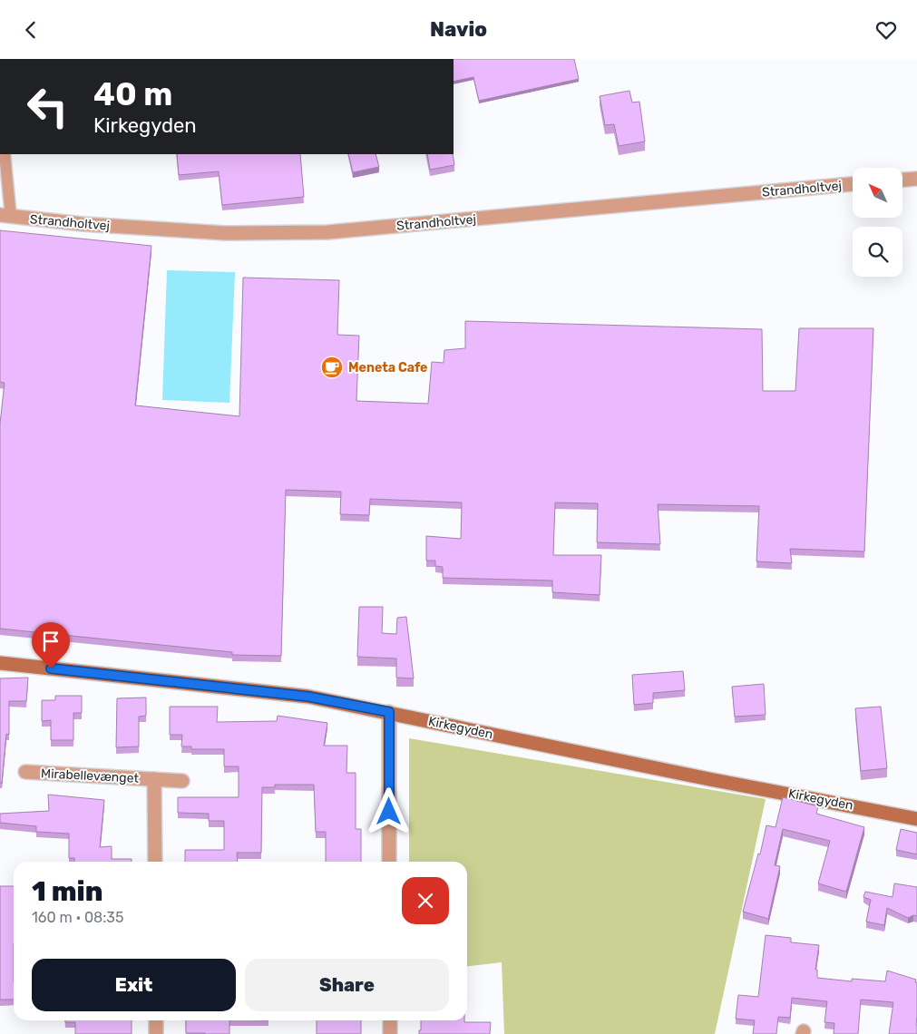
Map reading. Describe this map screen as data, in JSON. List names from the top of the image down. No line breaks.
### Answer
{"streets":{"street":["Strandholtvej","Kirkegyden","Mirabellevænget"]},"places":{"cafe":["Meneta Cafe"]},"north":"top left","page":{"header":"Navio","turn":["40 m","Kirkegyden"],"heading":["1 min","160 m · 08:35"],"buttons":["Exit","Share"]}}
